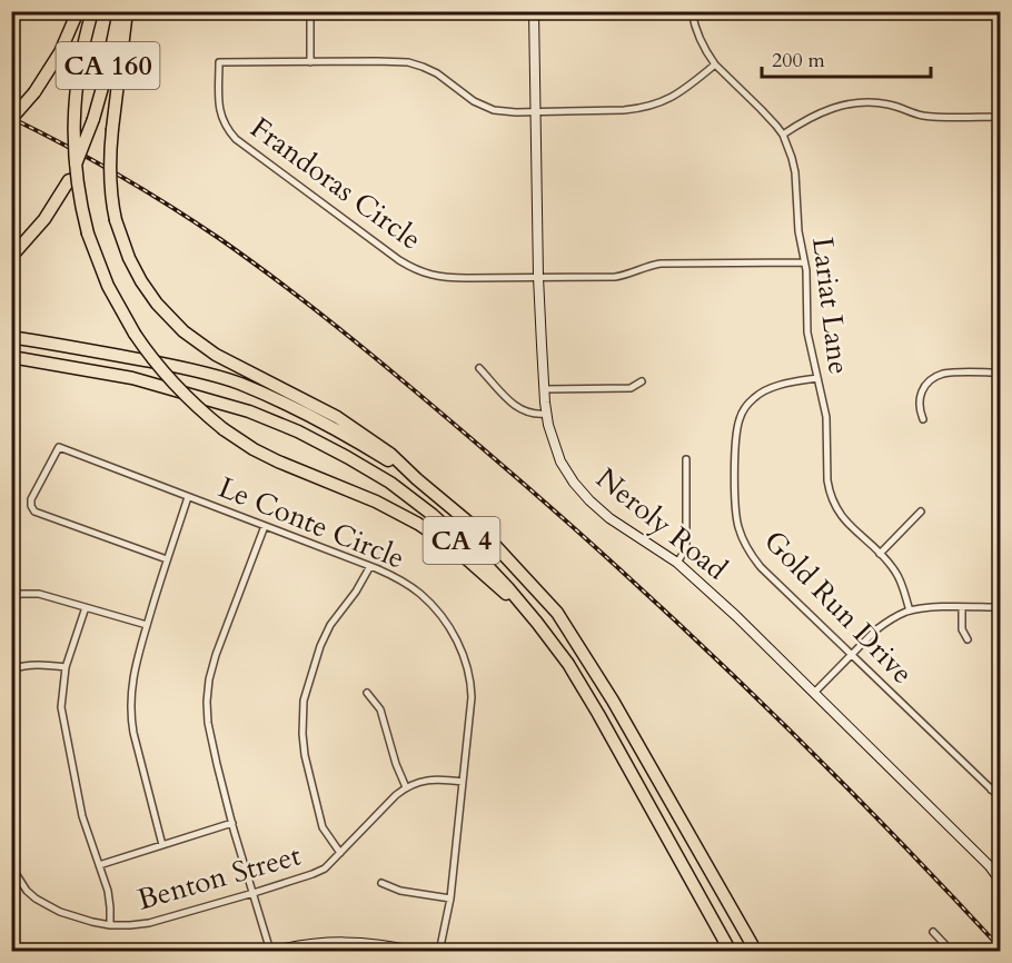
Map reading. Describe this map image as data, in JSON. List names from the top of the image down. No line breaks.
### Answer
{"streets":{"highway":["CA 160","CA 4"],"street":["Frandoras Circle","Lariat Lane","Le Conte Circle","Neroly Road","Gold Run Drive","Benton Street"]},"crossings":[["Frandoras Circle","Lariat Lane"],["Frandoras Circle","Neroly Road"],["Lariat Lane","Gold Run Drive"],["Le Conte Circle","Benton Street"]],"scale_bar":"200 m"}
